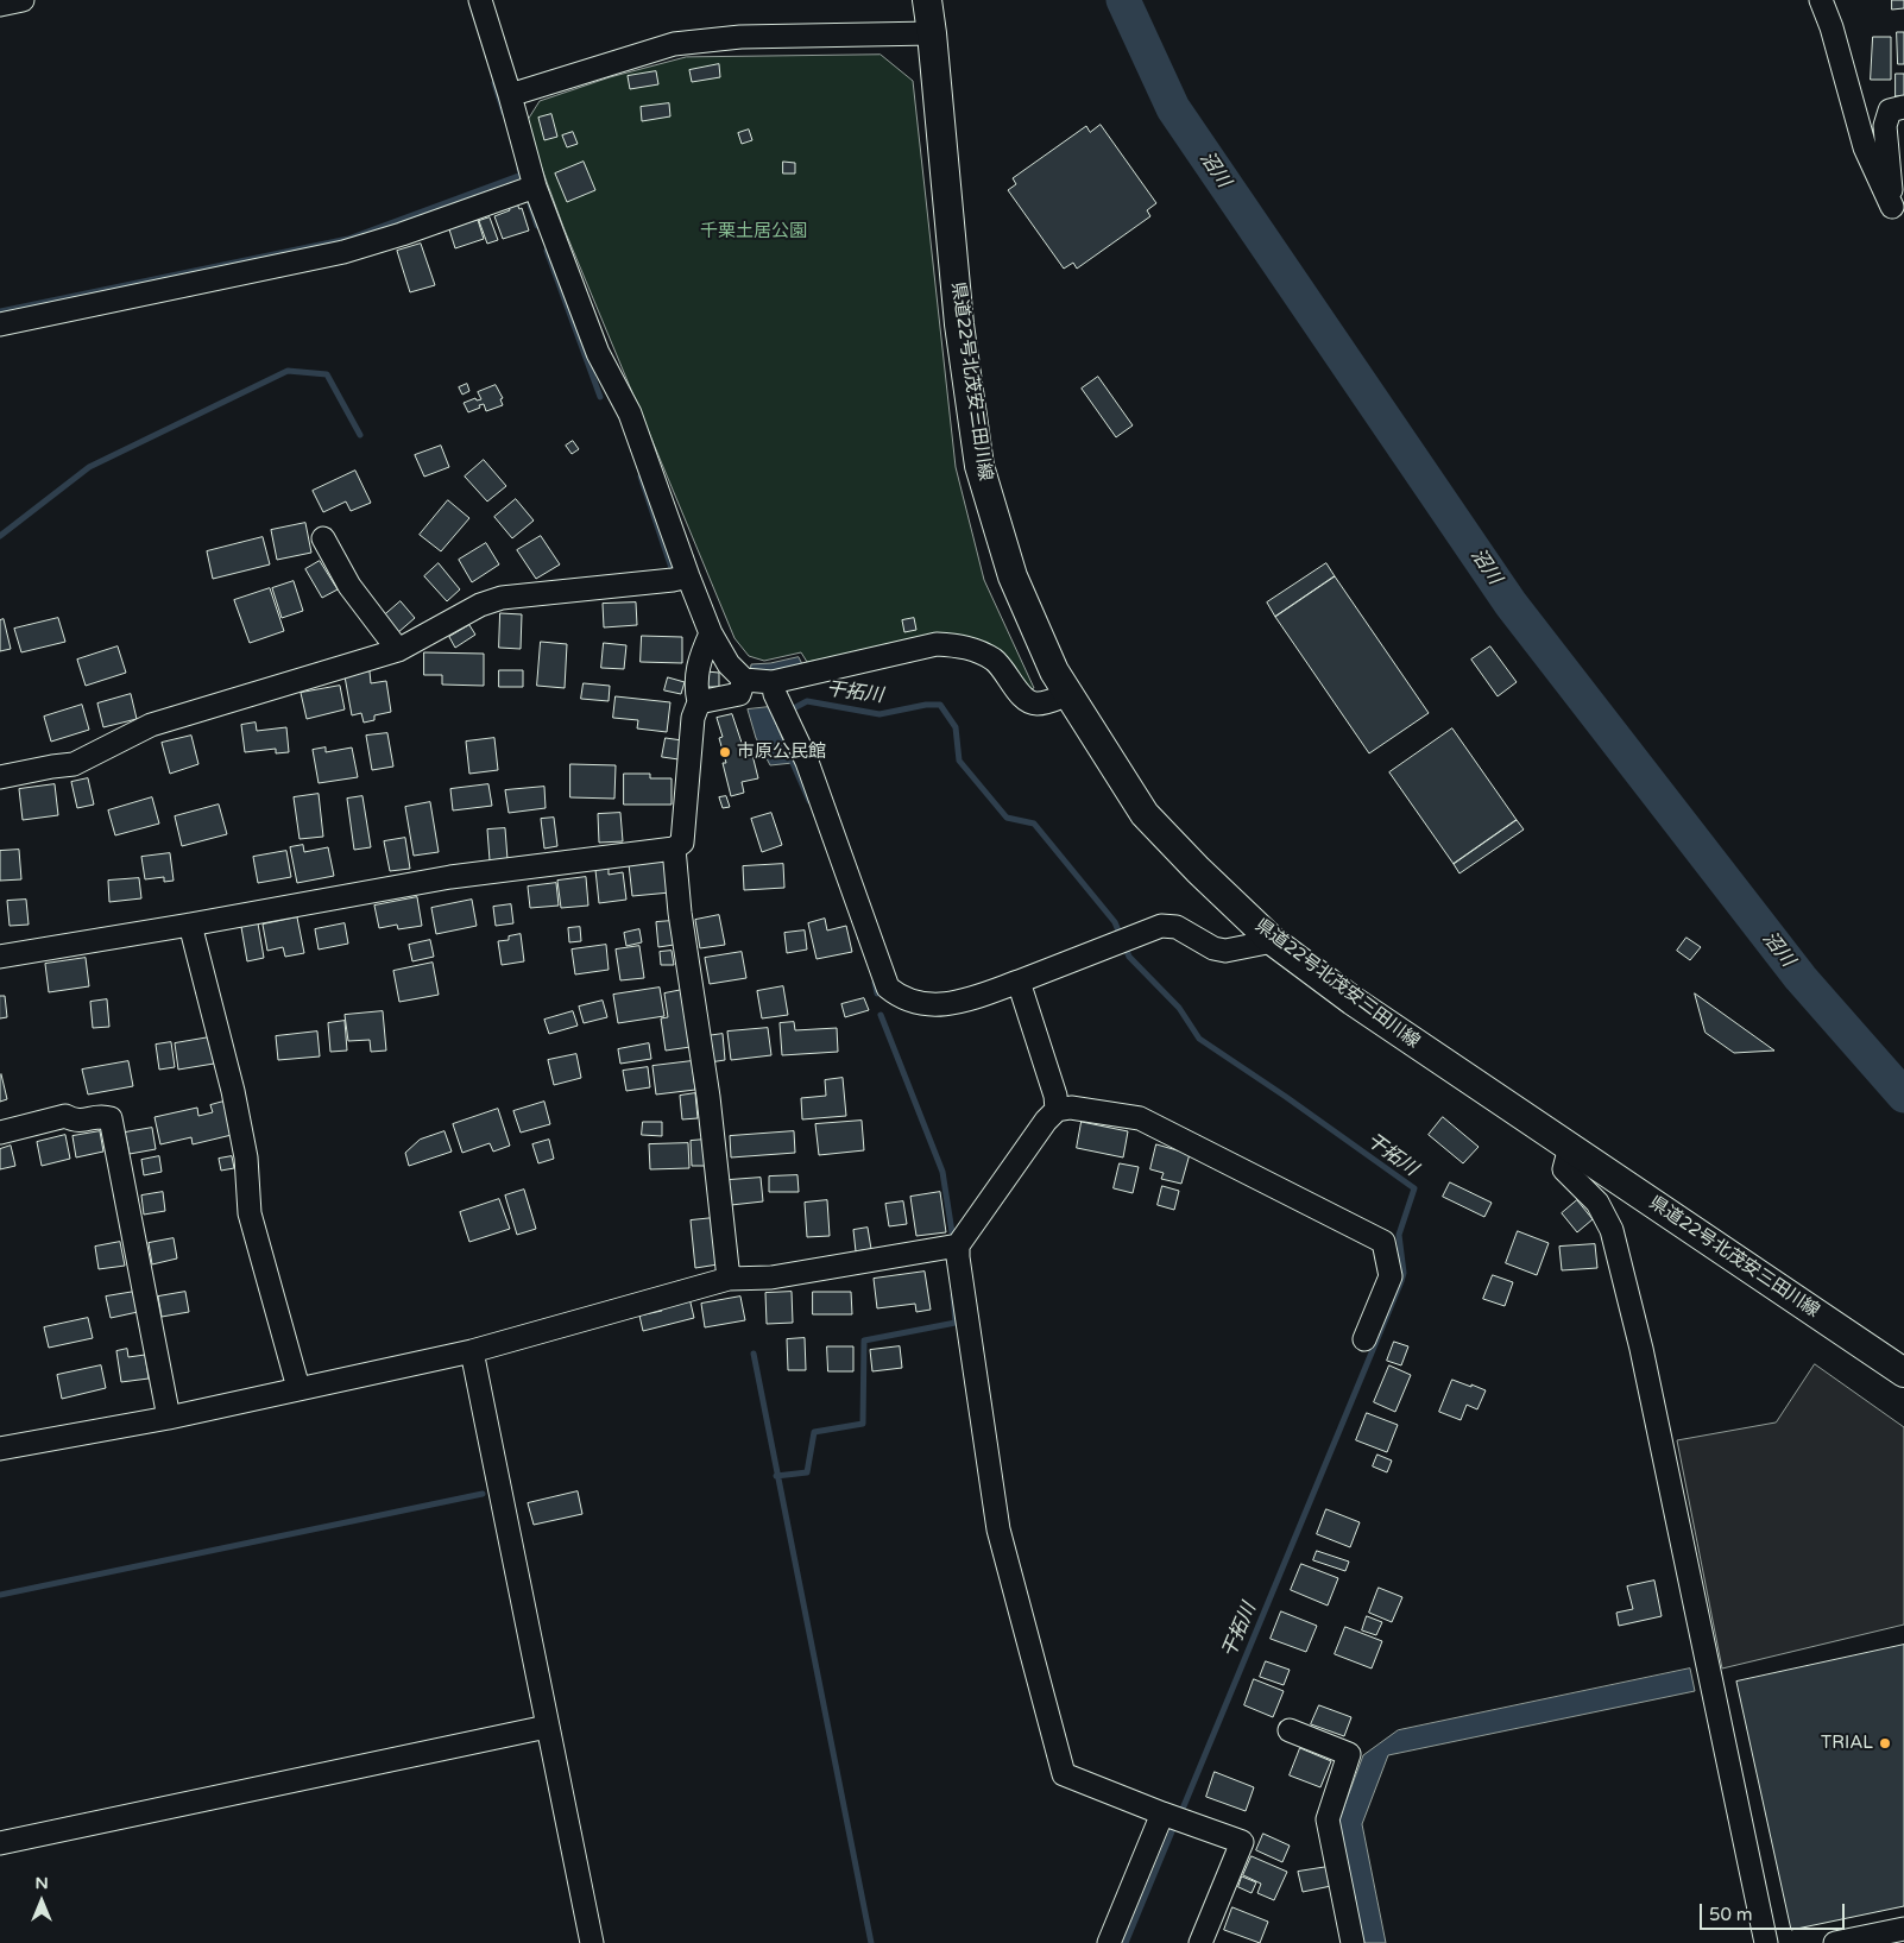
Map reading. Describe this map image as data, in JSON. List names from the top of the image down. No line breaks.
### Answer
{"streets":{"main road":["県道22号北茂安三田川線"]},"water":["沼川","干拓川"],"parks":["千栗土居公園"],"places":["市原公民館","TRIAL"],"scale_bar":"50 m","north":"top"}
